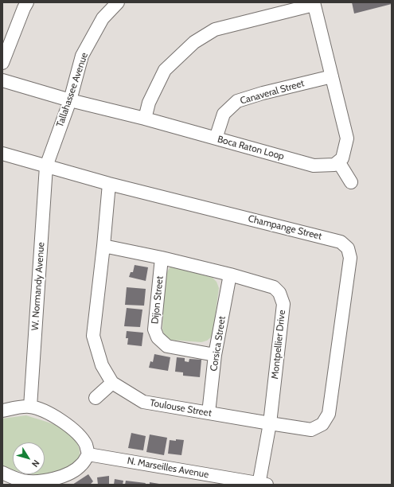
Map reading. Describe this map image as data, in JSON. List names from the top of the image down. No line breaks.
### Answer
{"streets":{"street":["Tallahassee Avenue","Canaveral Street","Boca Raton Loop","Champange Street","W. Normandy Avenue","Dijon Street","Corsica Street","Montpellier Drive","Toulouse Street","N. Marseilles Avenue"]},"crossings":[["Tallahassee Avenue","Boca Raton Loop"],["Tallahassee Avenue","Champange Street"],["Tallahassee Avenue","W. Normandy Avenue"],["Canaveral Street","Boca Raton Loop"],["Champange Street","W. Normandy Avenue"],["Champange Street","Toulouse Street"],["Dijon Street","Corsica Street"],["Dijon Street","Montpellier Drive"],["Corsica Street","Montpellier Drive"],["Corsica Street","Toulouse Street"],["Montpellier Drive","Toulouse Street"],["Montpellier Drive","N. Marseilles Avenue"]],"north":"bottom right"}
